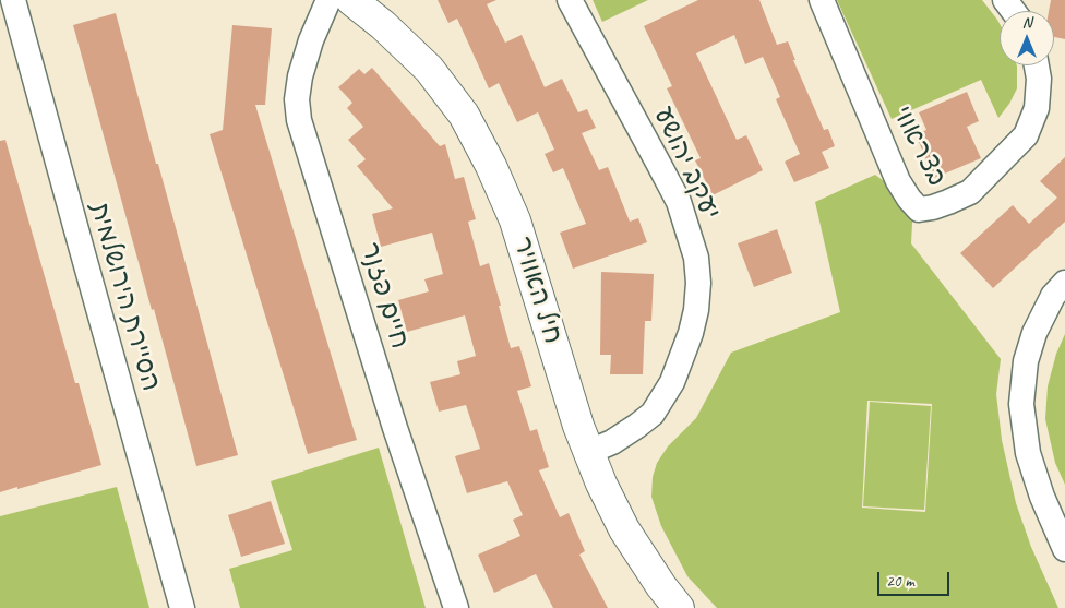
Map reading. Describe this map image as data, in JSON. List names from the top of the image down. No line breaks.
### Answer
{"streets":{"street":["בצראווי","יעקב יהושע","חיל האוויר","חיים פזנר","הסיירת הירושלמית"]},"crossings":[["יעקב יהושע","חיל האוויר"]],"scale_bar":"20 m","north":"top"}
